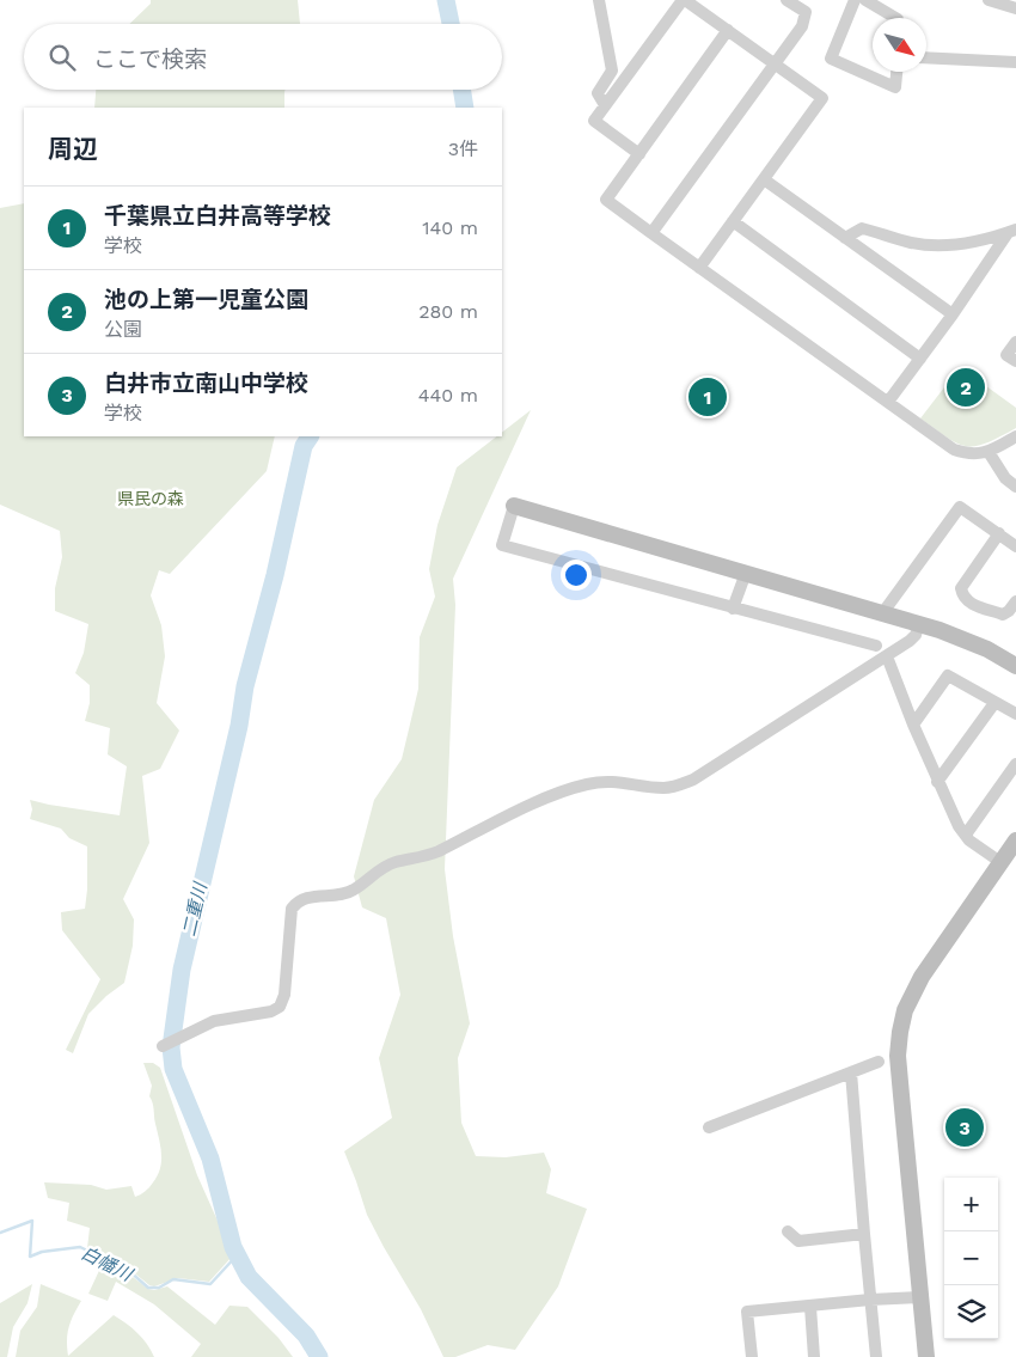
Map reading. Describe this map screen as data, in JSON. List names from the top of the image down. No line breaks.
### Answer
{"water":["二重川","白幡川"],"parks":["県民の森"],"north":"bottom right","page":{"search":"ここで検索","heading":["周辺","3件"],"list":[{"mark":"1","name":"千葉県立白井高等学校","note":"学校","value":"140 m"},{"mark":"2","name":"池の上第一児童公園","note":"公園","value":"280 m"},{"mark":"3","name":"白井市立南山中学校","note":"学校","value":"440 m"}],"pins":["2","1","3"],"map_buttons":["+","−"]}}
